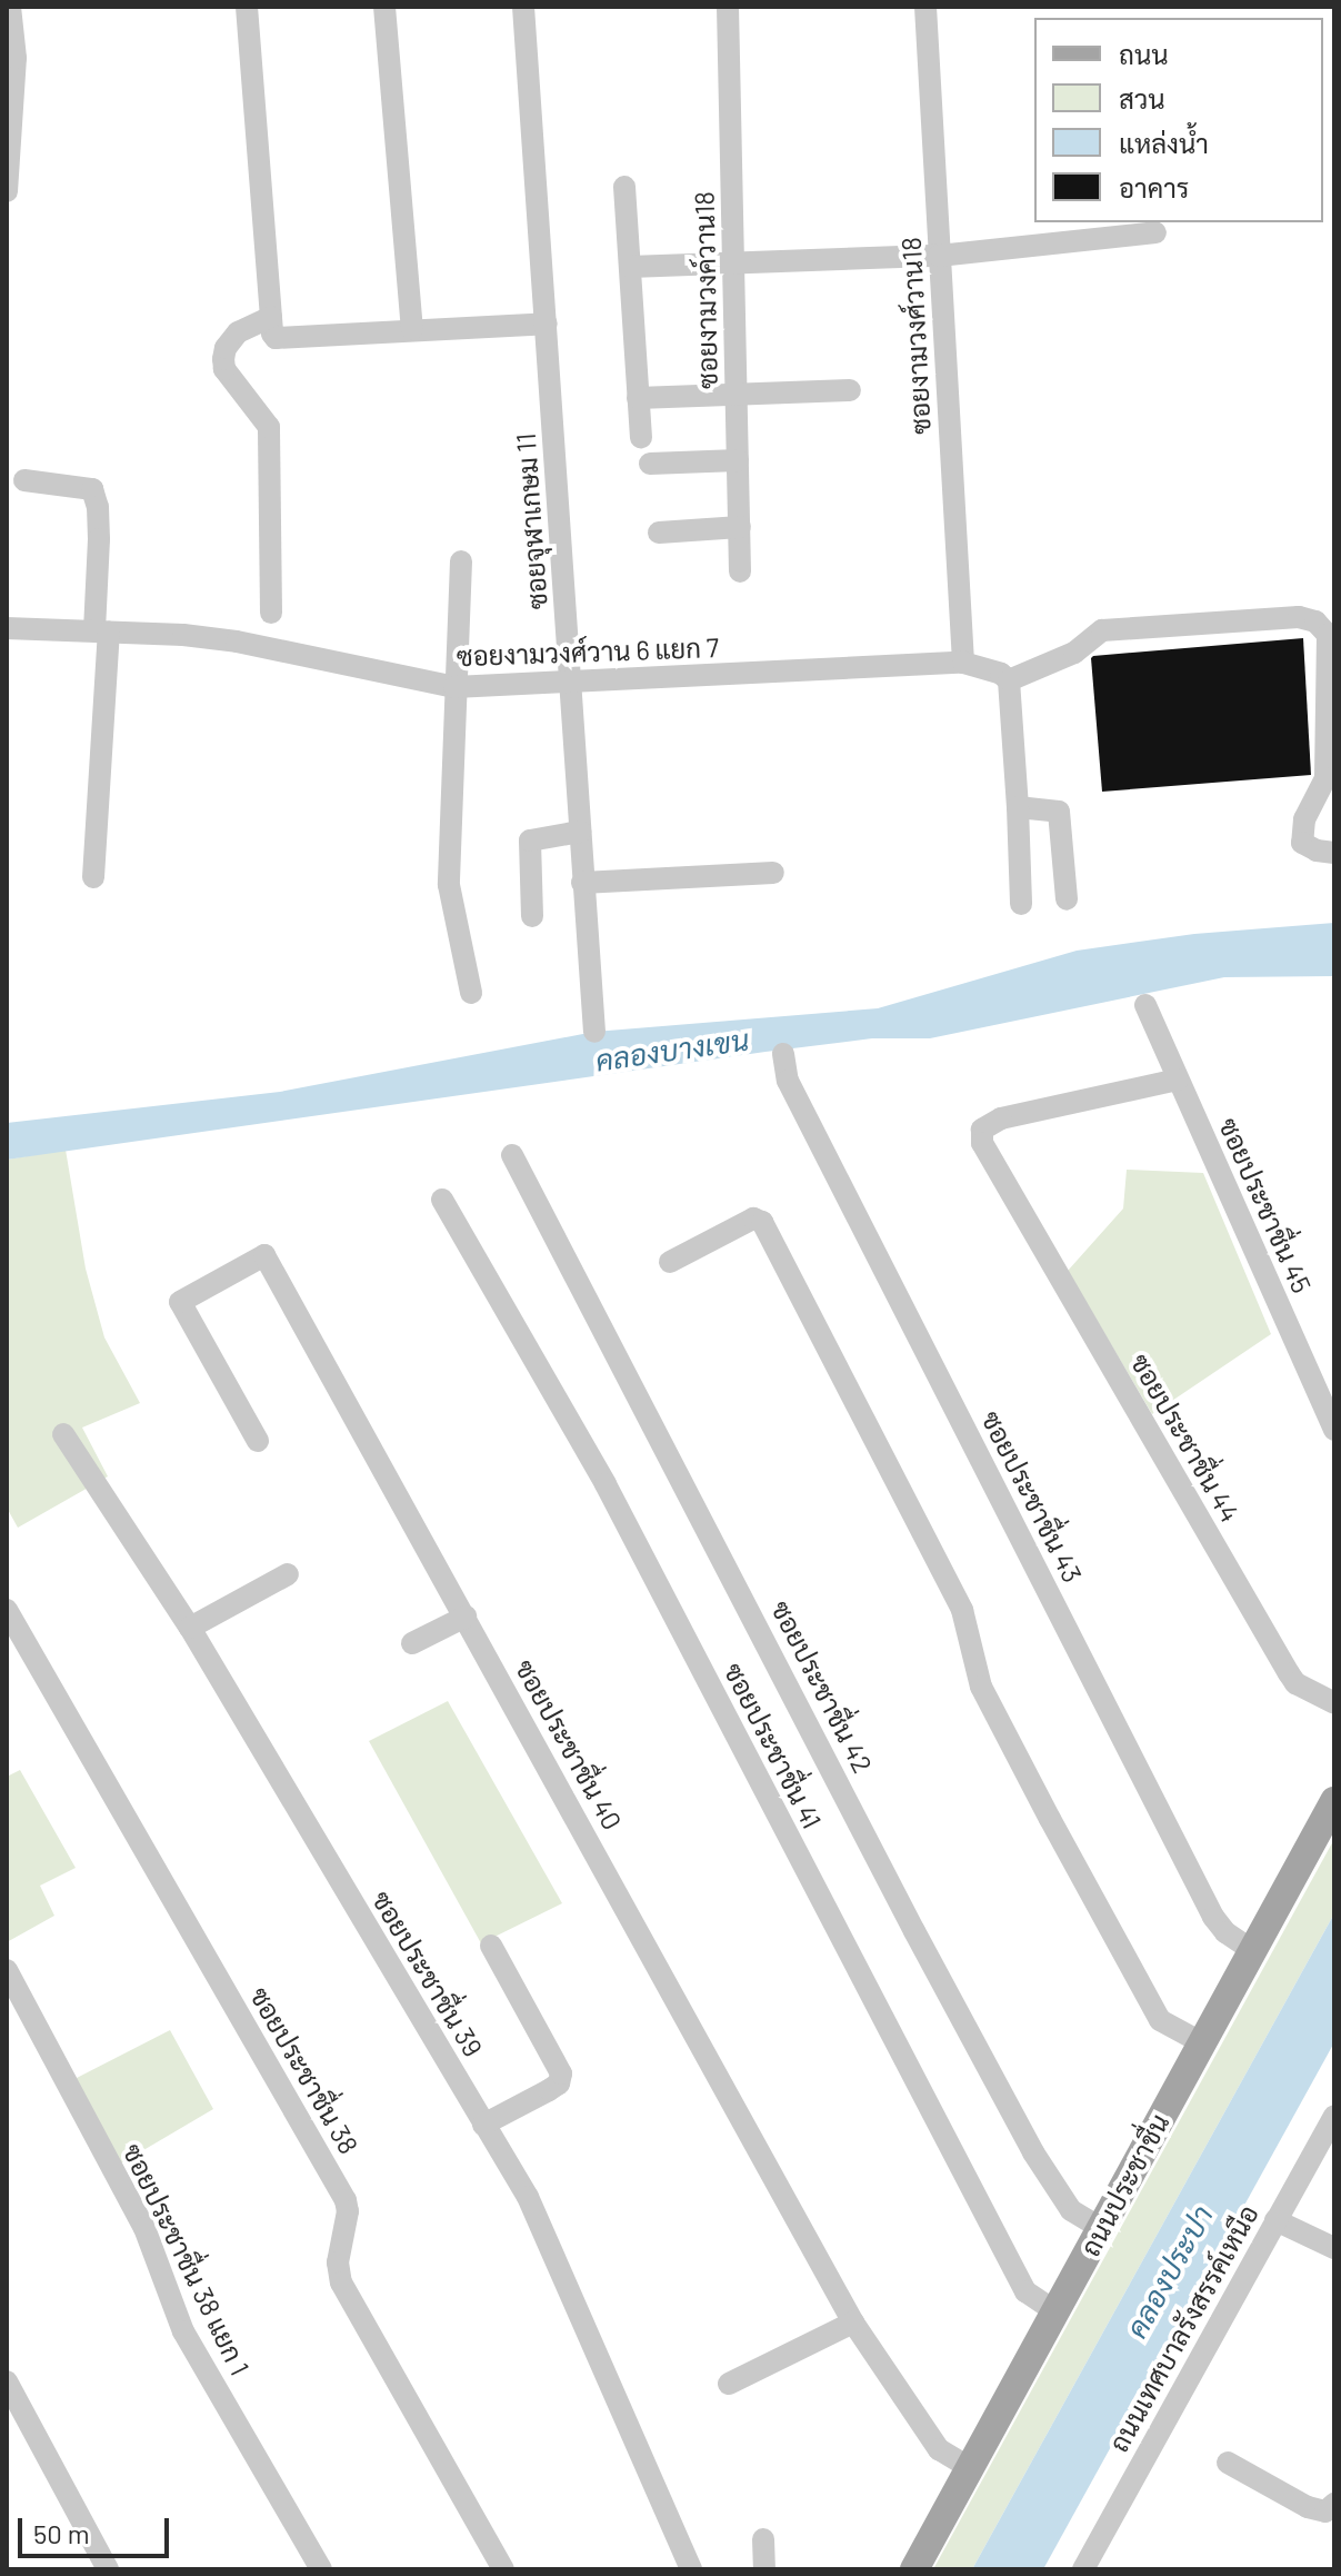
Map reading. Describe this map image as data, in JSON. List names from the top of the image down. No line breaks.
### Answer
{"streets":{"main road":["ถนนประชาชื่น"],"street":["ซอยงามวงค์วาน18","ซอยงามวงศ์วาน18","ซอยจุฬาเกษม 11","ซอยงามวงศ์วาน 6 แยก 7","ซอยประชาชื่น 45","ซอยประชาชื่น 44","ซอยประชาชื่น 43","ซอยประชาชื่น 42","ซอยประชาชื่น 40","ซอยประชาชื่น 41","ซอยประชาชื่น 39","ซอยประชาชื่น 38","ซอยประชาชื่น 38 แยก 1","ถนนเทศบาลรังสรรค์เหนือ"]},"crossings":[["ซอยงามวงศ์วาน18","ซอยงามวงศ์วาน 6 แยก 7"],["ซอยจุฬาเกษม 11","ซอยงามวงศ์วาน 6 แยก 7"],["ซอยประชาชื่น 45","ซอยประชาชื่น 44"],["ซอยประชาชื่น 43","ถนนประชาชื่น"],["ซอยประชาชื่น 42","ถนนประชาชื่น"],["ซอยประชาชื่น 40","ถนนประชาชื่น"],["ซอยประชาชื่น 41","ถนนประชาชื่น"]],"water":["คลองบางเขน","คลองประปา"],"legend":["ถนน","สวน","แหล่งน้ำ","อาคาร"],"scale_bar":"50 m"}
